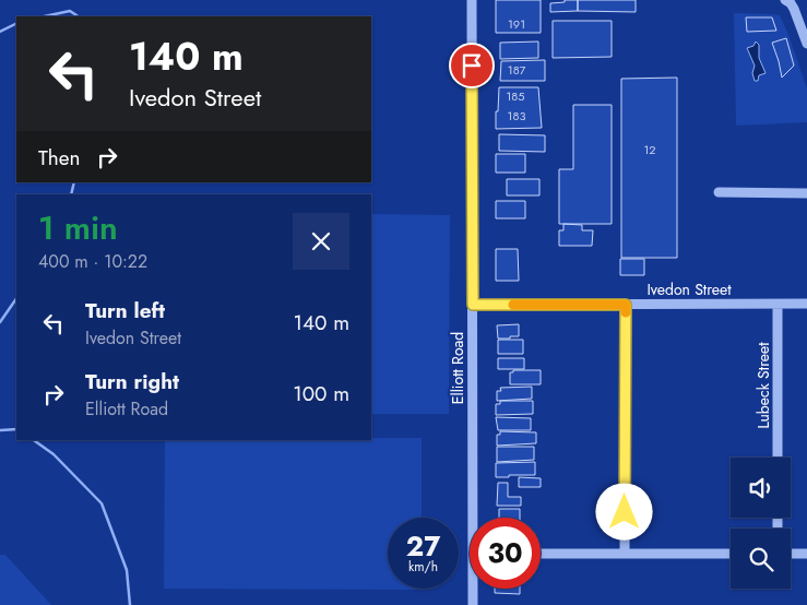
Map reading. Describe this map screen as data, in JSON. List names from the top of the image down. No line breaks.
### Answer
{"streets":{"street":["Ivedon Street","Elliott Road","Lubeck Street"]},"crossings":[["Ivedon Street","Elliott Road"],["Ivedon Street","Lubeck Street"]],"house_numbers":["191","187","185","183","12"],"page":{"turn":["140 m","Ivedon Street"],"then":"Then","heading":["1 min","400 m · 10:22"],"list":[{"name":"Turn left","note":"Ivedon Street","value":"140 m"},{"name":"Turn right","note":"Elliott Road","value":"100 m"}],"speed":"27 km/h","limit":"30"}}
